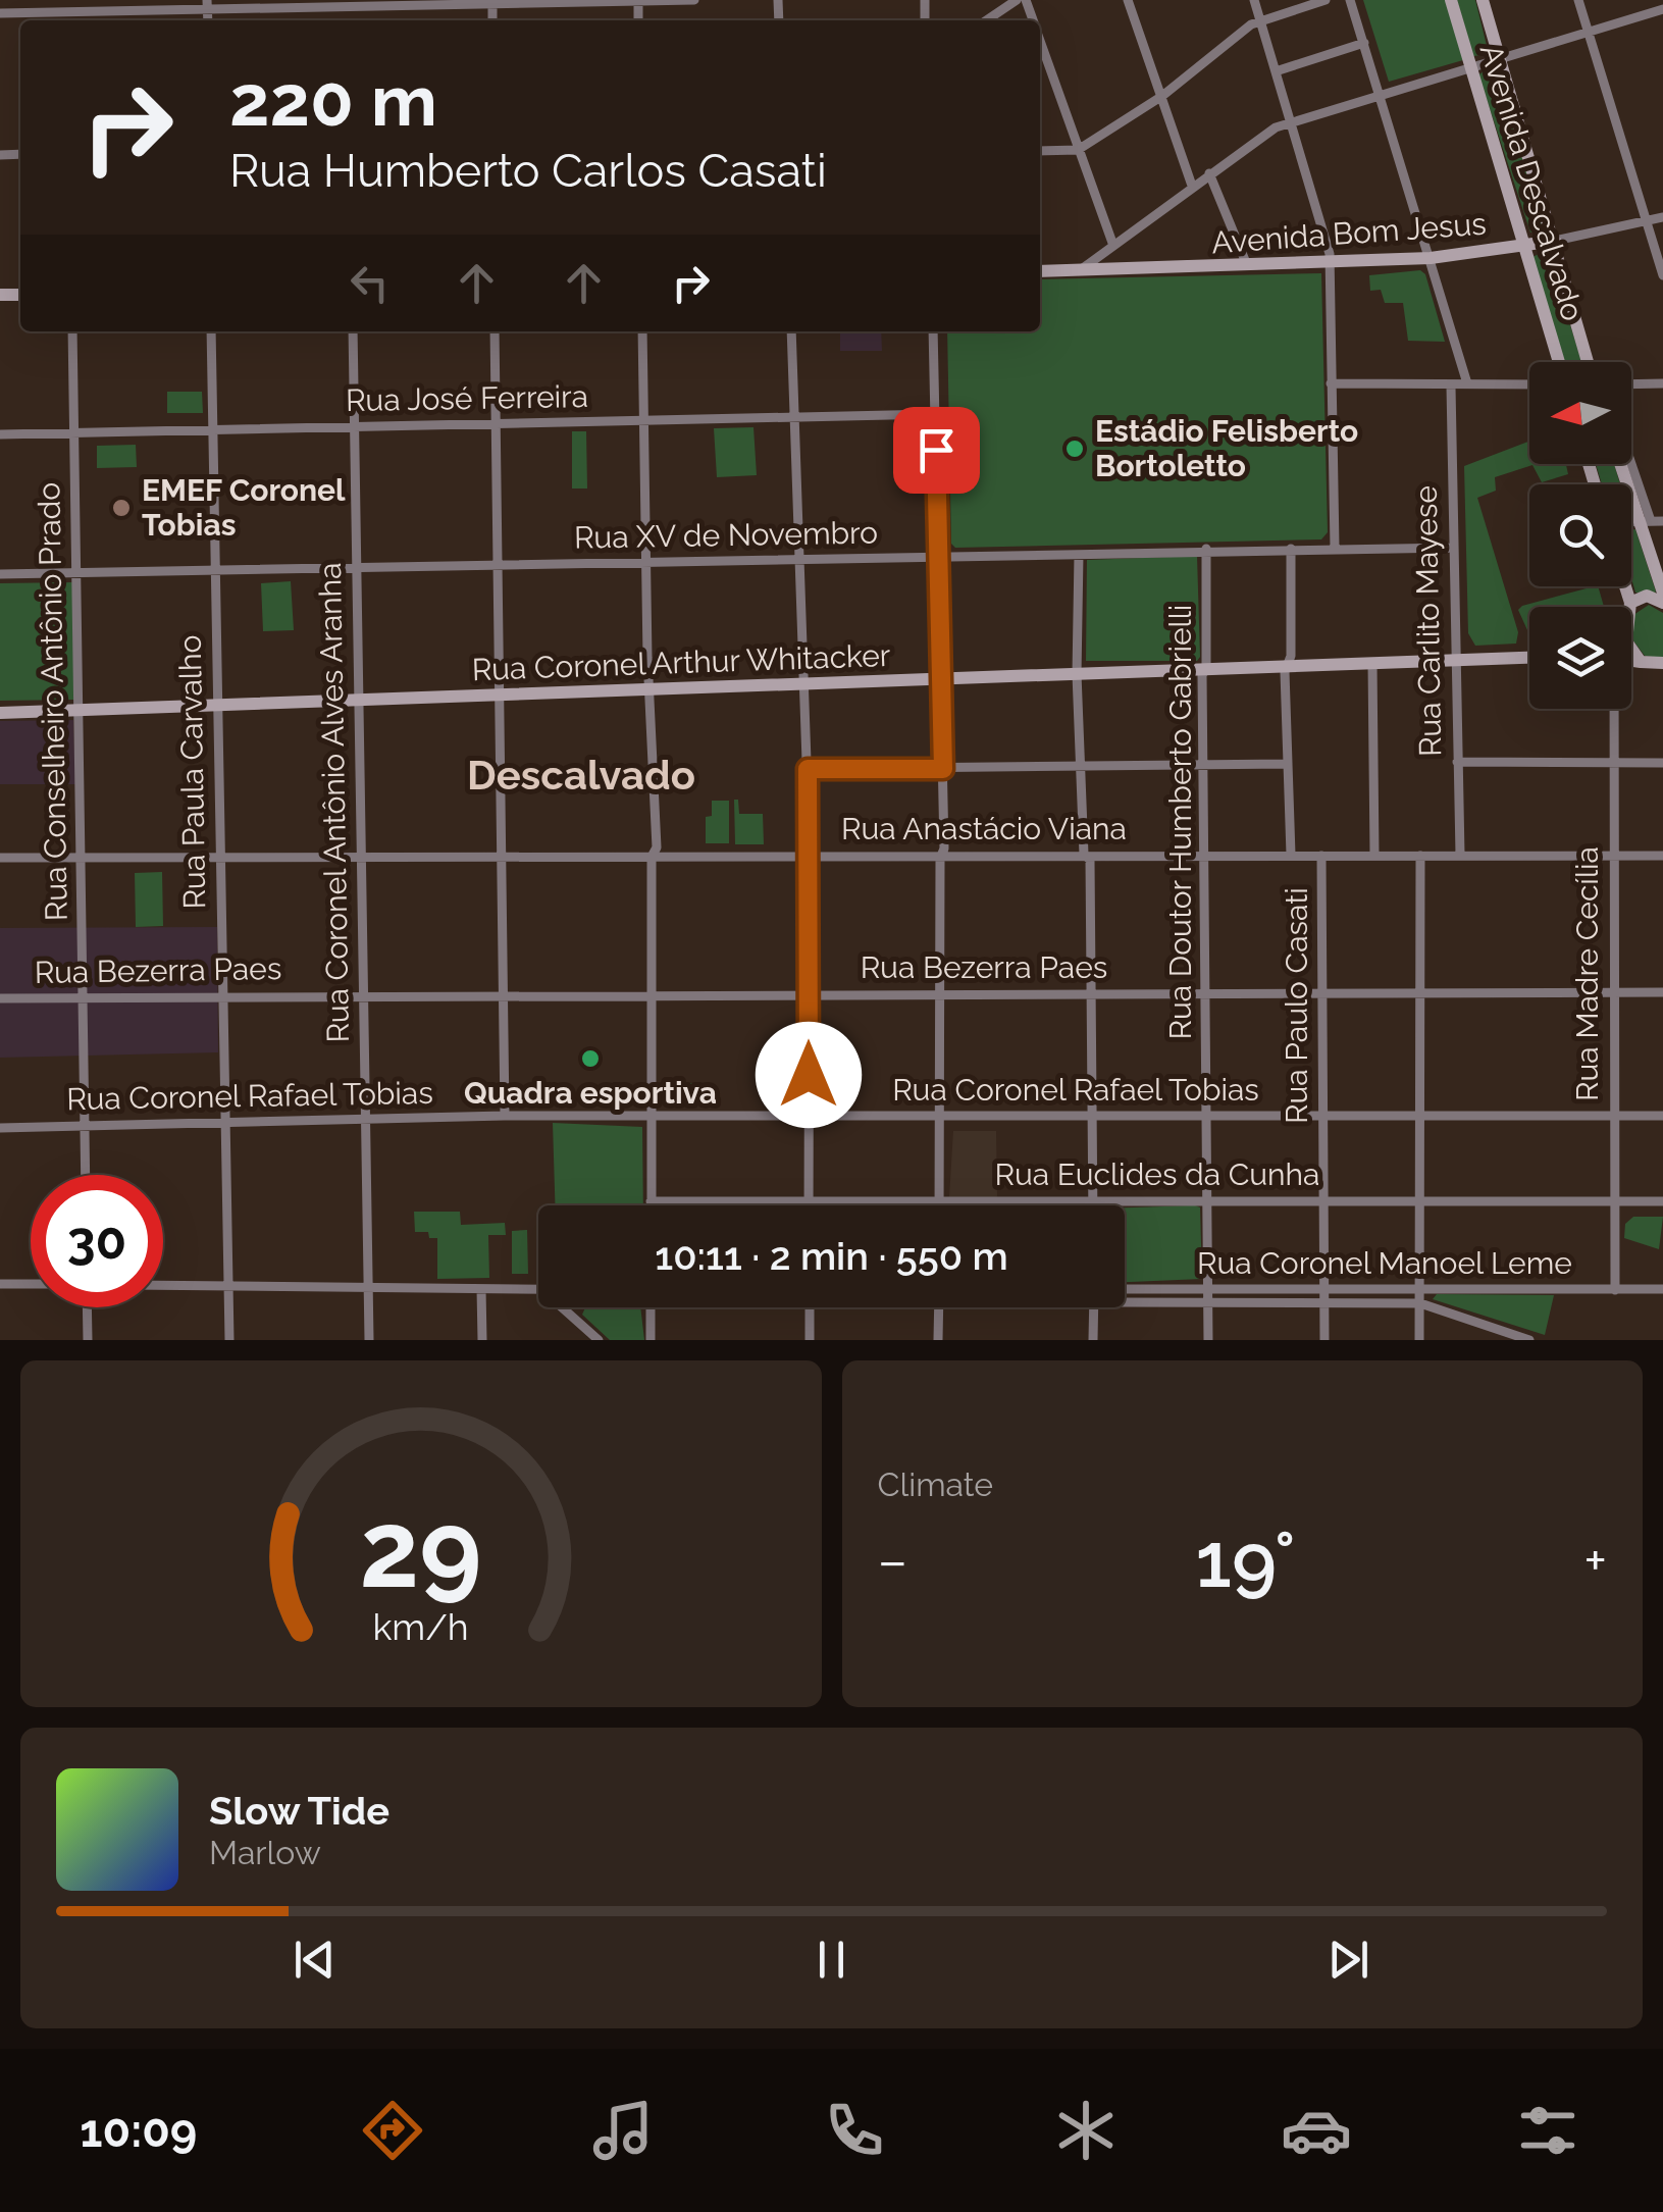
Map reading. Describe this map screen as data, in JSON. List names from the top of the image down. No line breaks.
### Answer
{"streets":{"main road":["Avenida Descalvado","Avenida Bom Jesus","Rua Coronel Arthur Whitacker"],"street":["Rua José Ferreira","Rua XV de Novembro","Rua Carlito Mayese","Rua Conselheiro Antônio Prado","Rua Paula Carvalho","Rua Coronel Antônio Alves Aranha","Rua Doutor Humberto Gabrielli","Rua Anastácio Viana","Rua Bezerra Paes","Rua Madre Cecília","Rua Paulo Casati","Rua Coronel Rafael Tobias","Rua Euclides da Cunha","Rua Coronel Manoel Leme"]},"crossings":[["Avenida Descalvado","Avenida Bom Jesus"],["Rua José Ferreira","Rua Conselheiro Antônio Prado"],["Rua José Ferreira","Rua Paula Carvalho"],["Rua José Ferreira","Rua Coronel Antônio Alves Aranha"],["Rua XV de Novembro","Rua Carlito Mayese"],["Rua XV de Novembro","Rua Conselheiro Antônio Prado"],["Rua XV de Novembro","Rua Paula Carvalho"],["Rua XV de Novembro","Rua Coronel Antônio Alves Aranha"],["Rua XV de Novembro","Rua Doutor Humberto Gabrielli"],["Rua Carlito Mayese","Rua Coronel Arthur Whitacker"],["Rua Carlito Mayese","Rua Anastácio Viana"],["Rua Coronel Arthur Whitacker","Rua Conselheiro Antônio Prado"],["Rua Coronel Arthur Whitacker","Rua Paula Carvalho"],["Rua Coronel Arthur Whitacker","Rua Coronel Antônio Alves Aranha"],["Rua Coronel Arthur Whitacker","Rua Doutor Humberto Gabrielli"],["Rua Conselheiro Antônio Prado","Rua Anastácio Viana"],["Rua Conselheiro Antônio Prado","Rua Bezerra Paes"],["Rua Conselheiro Antônio Prado","Rua Coronel Rafael Tobias"],["Rua Paula Carvalho","Rua Anastácio Viana"],["Rua Paula Carvalho","Rua Bezerra Paes"],["Rua Paula Carvalho","Rua Coronel Rafael Tobias"],["Rua Paula Carvalho","Rua Coronel Manoel Leme"],["Rua Coronel Antônio Alves Aranha","Rua Anastácio Viana"],["Rua Coronel Antônio Alves Aranha","Rua Bezerra Paes"],["Rua Coronel Antônio Alves Aranha","Rua Coronel Rafael Tobias"],["Rua Coronel Antônio Alves Aranha","Rua Coronel Manoel Leme"],["Rua Doutor Humberto Gabrielli","Rua Anastácio Viana"],["Rua Doutor Humberto Gabrielli","Rua Bezerra Paes"],["Rua Doutor Humberto Gabrielli","Rua Coronel Rafael Tobias"],["Rua Doutor Humberto Gabrielli","Rua Euclides da Cunha"],["Rua Doutor Humberto Gabrielli","Rua Coronel Manoel Leme"],["Rua Anastácio Viana","Rua Madre Cecília"],["Rua Anastácio Viana","Rua Paulo Casati"],["Rua Bezerra Paes","Rua Madre Cecília"],["Rua Bezerra Paes","Rua Paulo Casati"],["Rua Madre Cecília","Rua Coronel Rafael Tobias"],["Rua Madre Cecília","Rua Euclides da Cunha"],["Rua Madre Cecília","Rua Coronel Manoel Leme"],["Rua Paulo Casati","Rua Coronel Rafael Tobias"],["Rua Paulo Casati","Rua Euclides da Cunha"],["Rua Paulo Casati","Rua Coronel Manoel Leme"]],"districts":["Descalvado"],"places":["Estádio Felisberto Bortoletto","EMEF Coronel Tobias","Quadra esportiva"],"north":"left","page":{"turn":["220 m","Rua Humberto Carlos Casati"],"limit":"30","trip":"10:11 · 2 min · 550 m","tile":"Climate","heat":["−","19°","+"],"song":["Slow Tide","Marlow"],"tabs":"10:09","gauge":["29","km/h"]}}
